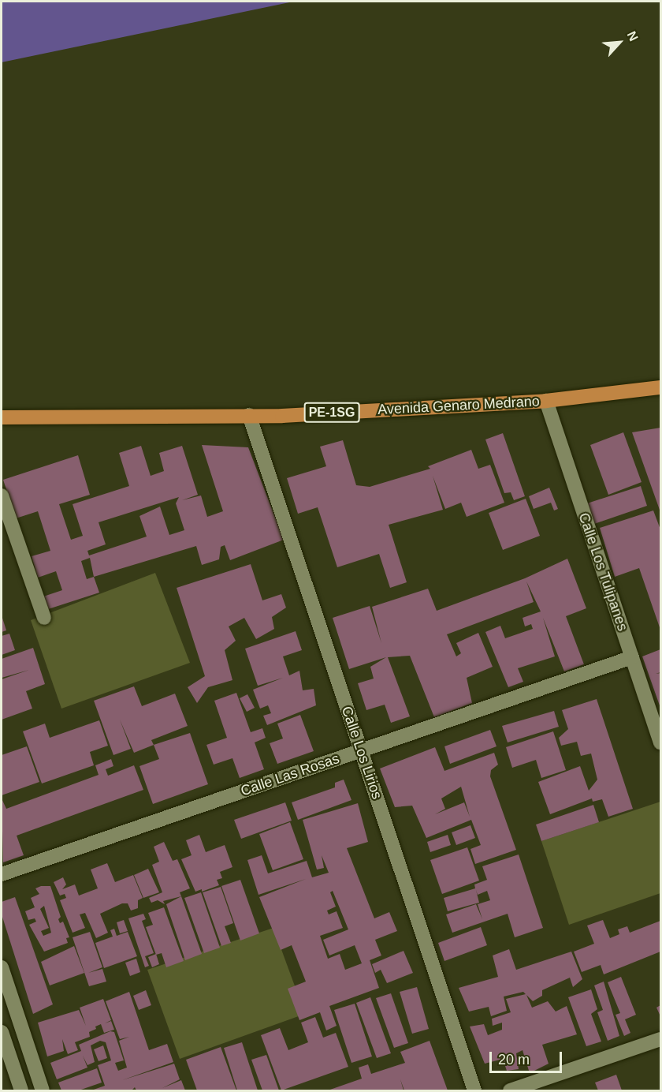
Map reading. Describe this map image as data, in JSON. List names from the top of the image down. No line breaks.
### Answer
{"streets":{"main road":["Avenida Genaro Medrano","PE-1SG"],"street":["Calle Los Tulipanes","Calle Los Lirios","Calle Las Rosas"]},"crossings":[["Avenida Genaro Medrano","Calle Los Tulipanes"],["Avenida Genaro Medrano","Calle Los Lirios"],["Calle Los Tulipanes","Calle Las Rosas"],["Calle Los Lirios","Calle Las Rosas"]],"scale_bar":"20 m","north":"top right"}
